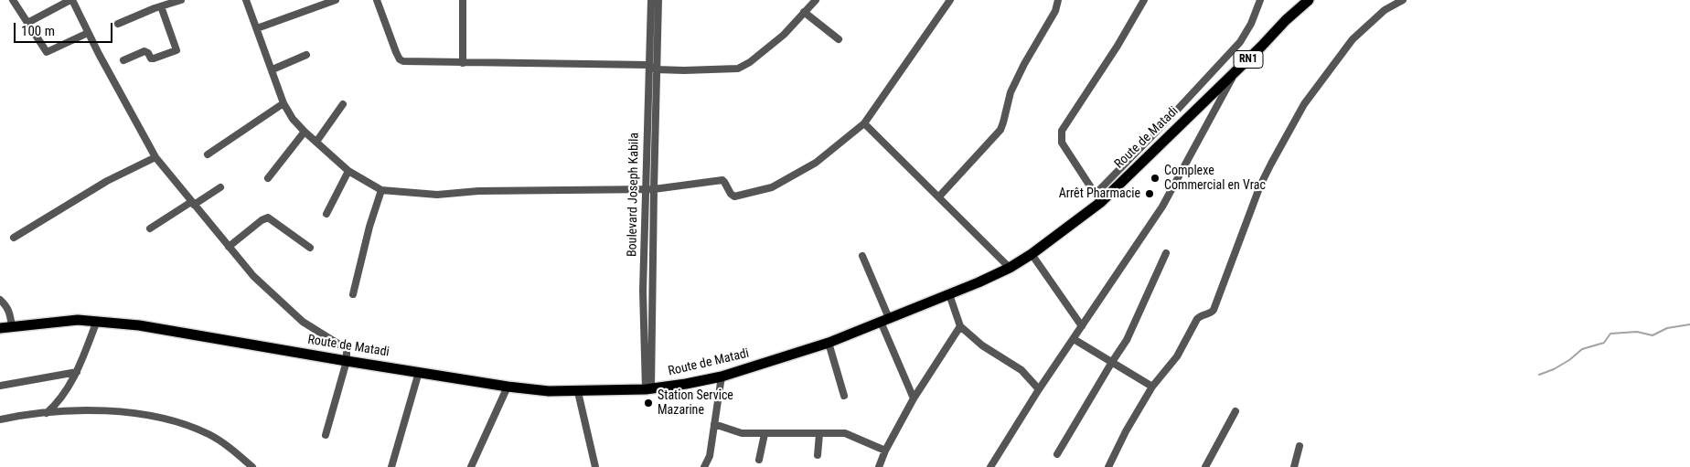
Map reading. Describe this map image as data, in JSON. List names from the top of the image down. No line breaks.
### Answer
{"streets":{"highway":["RN1","Route de Matadi"],"street":["Boulevard Joseph Kabila"]},"crossings":[["Route de Matadi","Boulevard Joseph Kabila"]],"places":["Complexe Commercial en Vrac","Arrêt Pharmacie","Station Service Mazarine"],"scale_bar":"100 m"}
